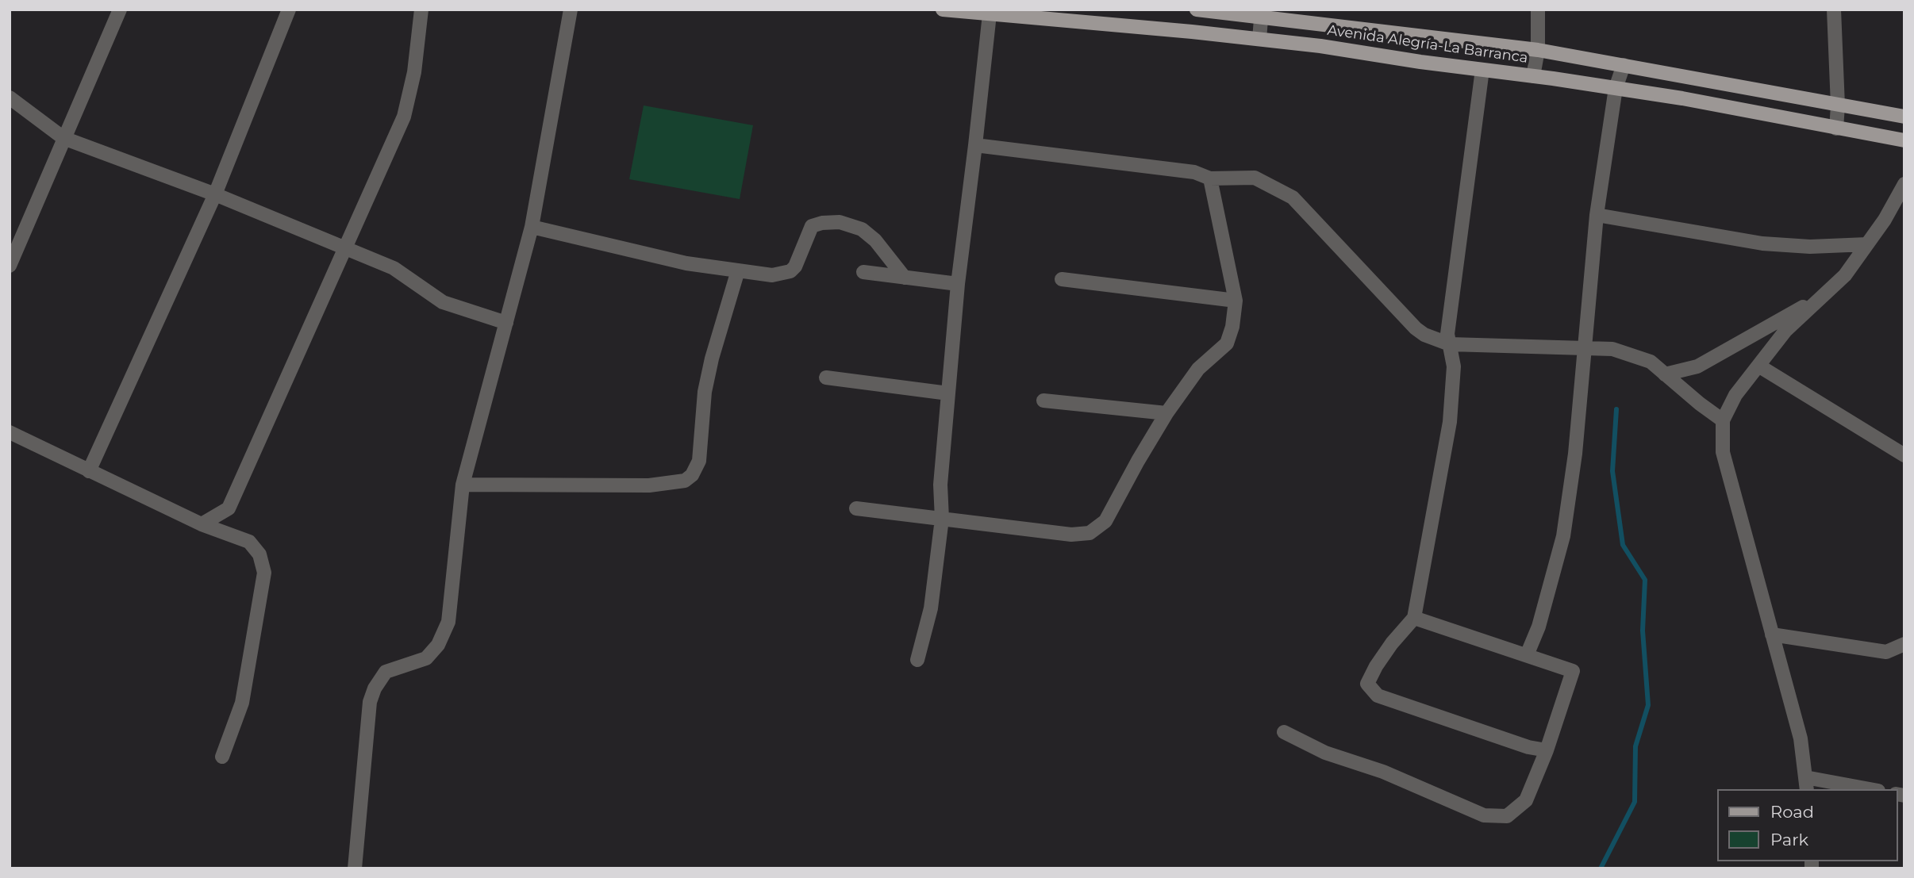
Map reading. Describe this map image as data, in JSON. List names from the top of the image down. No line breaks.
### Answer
{"streets":{"main road":["Avenida Alegría-La Barranca"]},"legend":["Road","Park"]}
